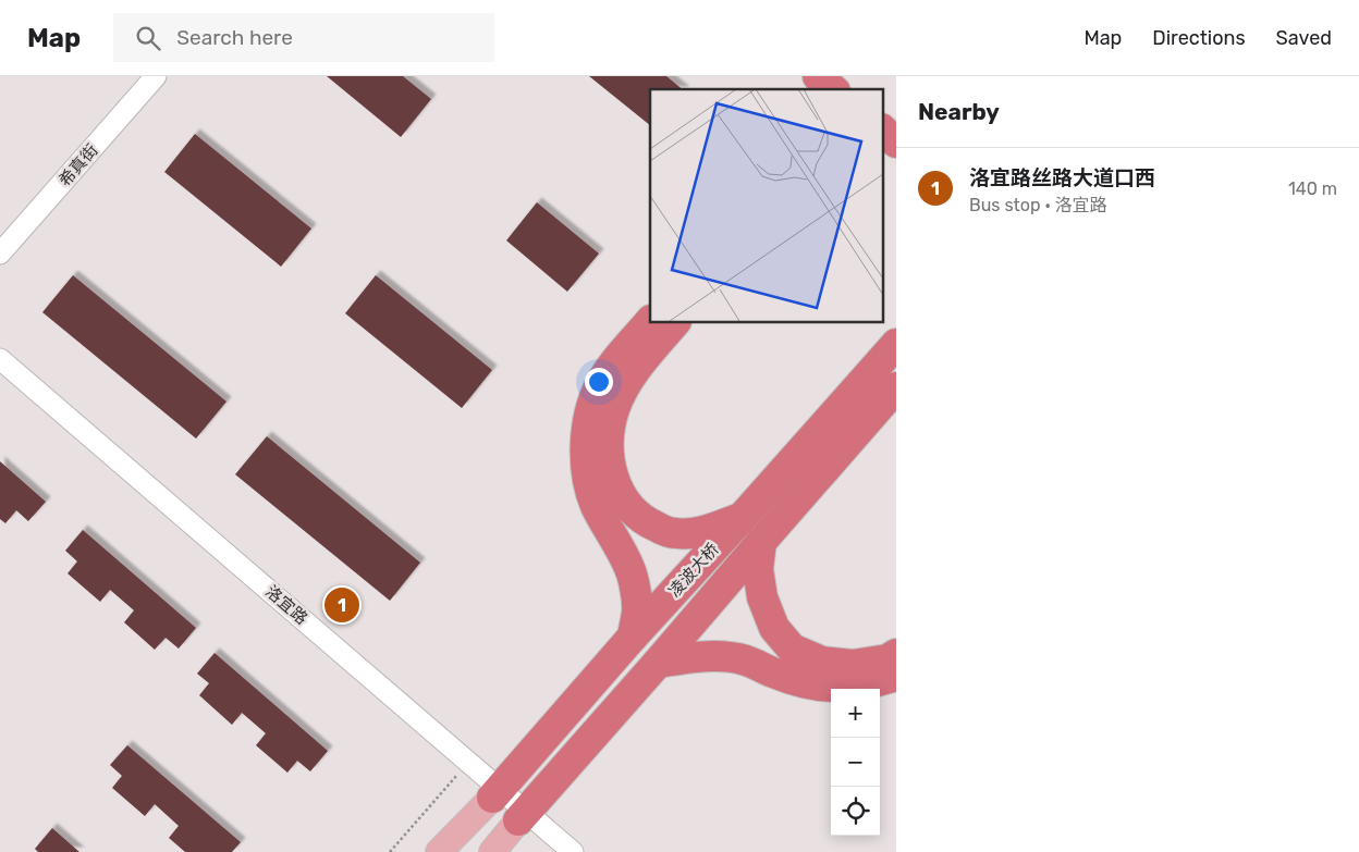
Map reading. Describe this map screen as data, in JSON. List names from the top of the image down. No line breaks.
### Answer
{"streets":{"highway":["凌波大桥"],"street":["希真街","洛宜路"]},"crossings":[["凌波大桥","洛宜路"]],"page":{"header":"Map","search":"Search here","nav":["Map","Directions","Saved"],"heading":"Nearby","list":[{"mark":"1","name":"洛宜路丝路大道口西","note":"Bus stop · 洛宜路","value":"140 m"}],"pins":"1","map_buttons":["+","−"]}}
